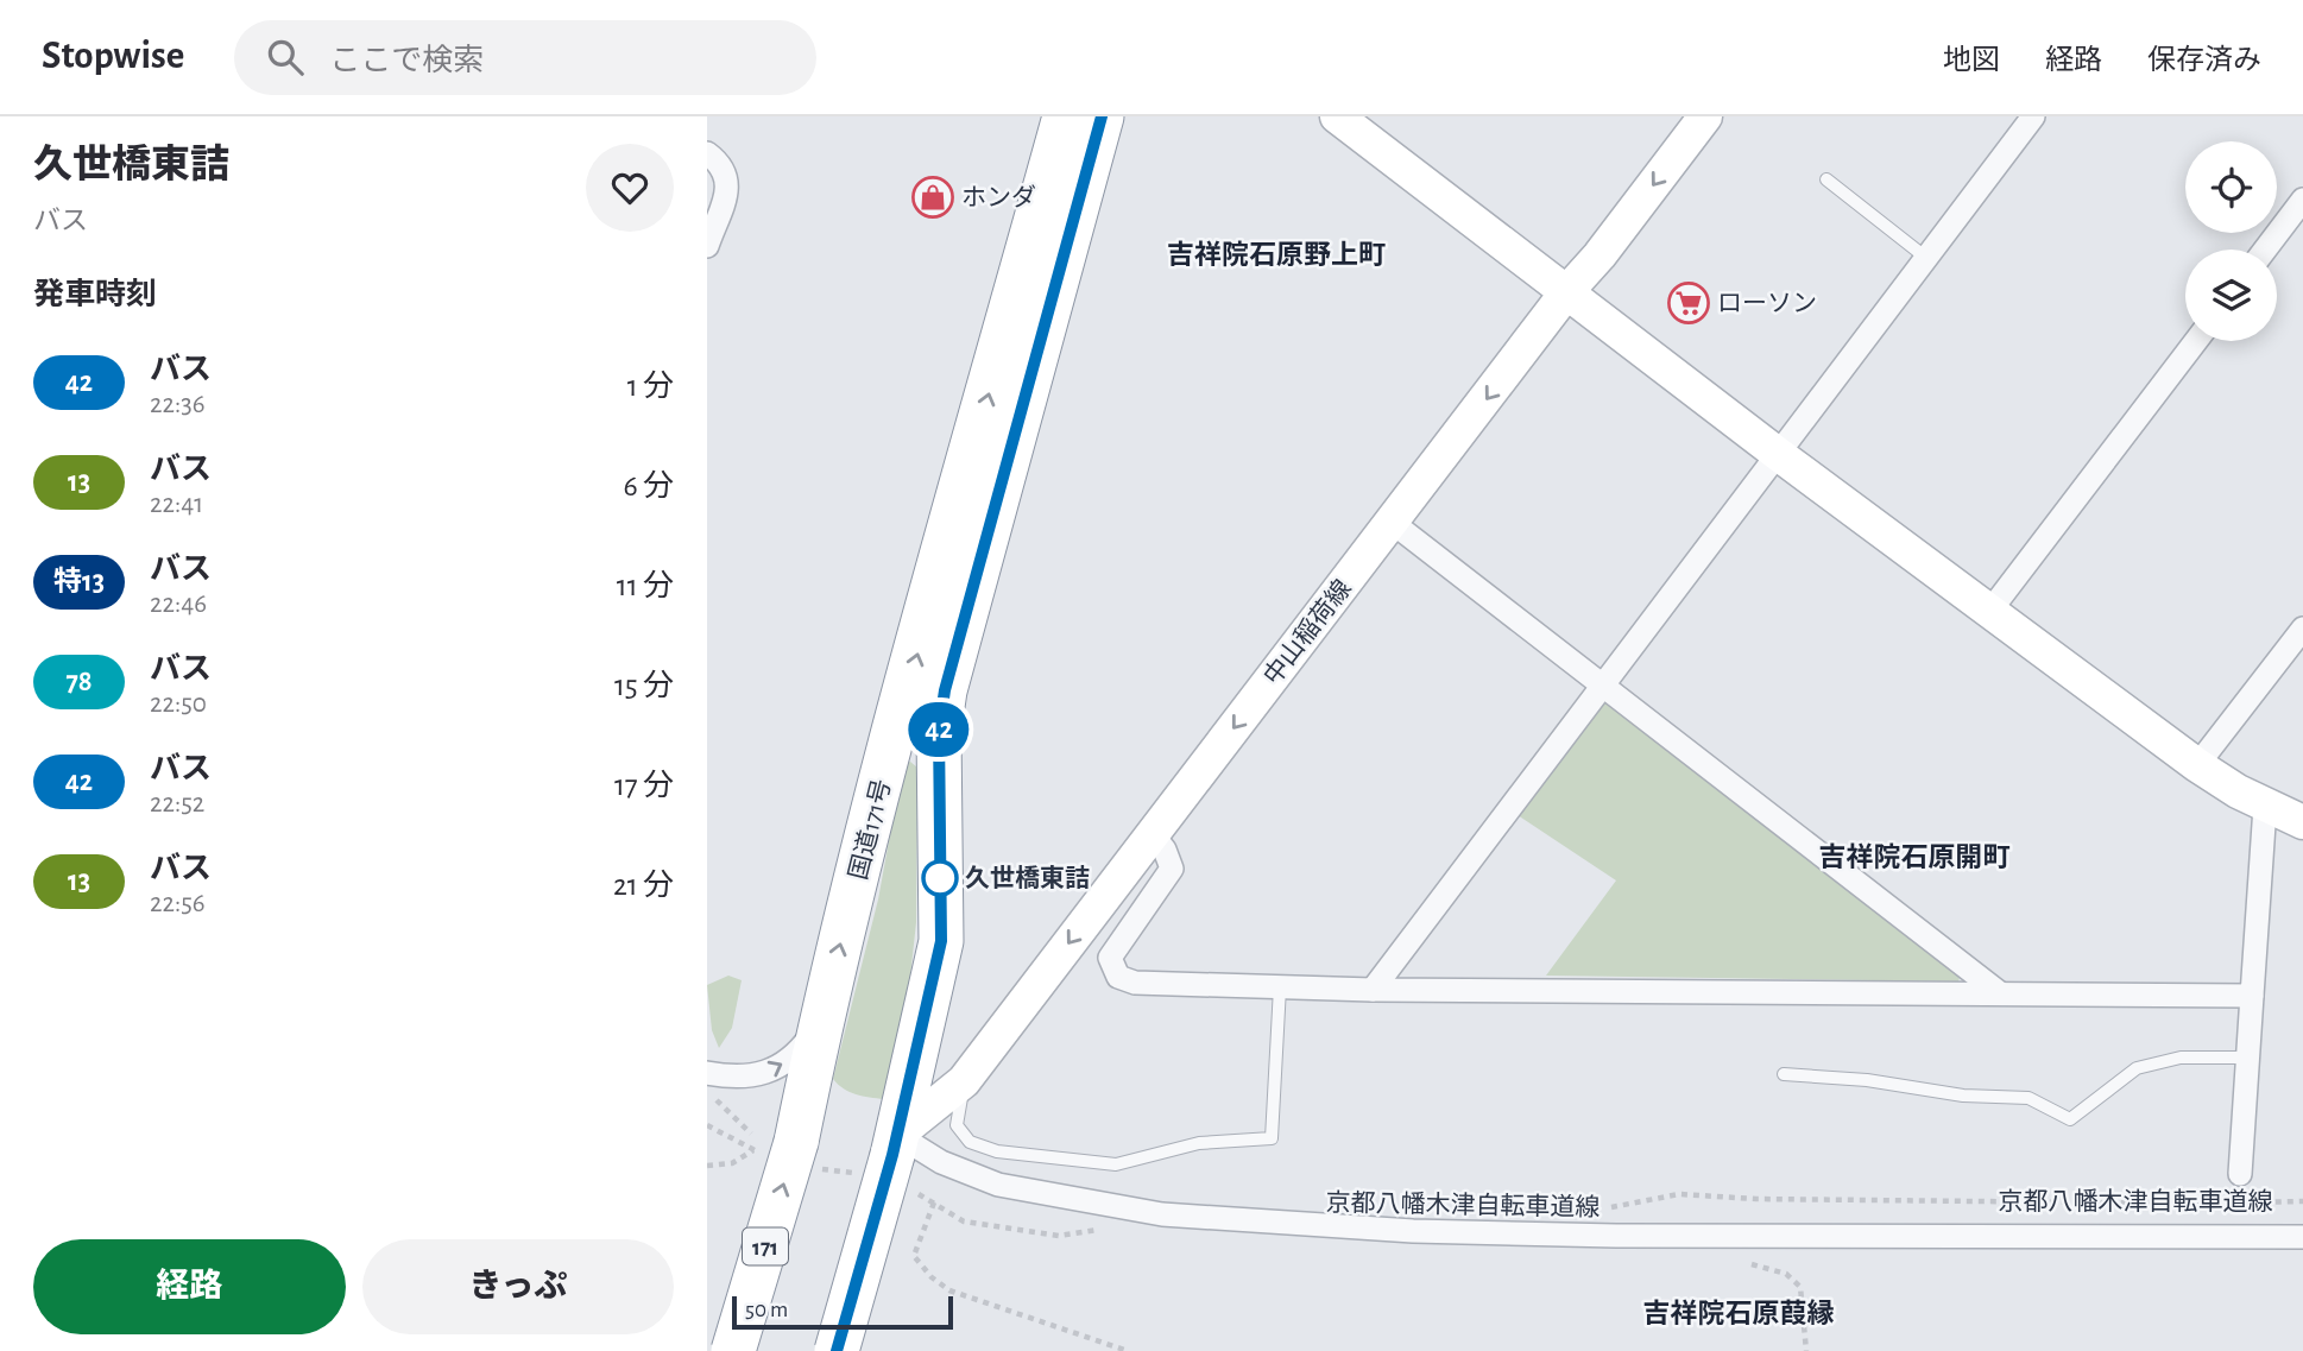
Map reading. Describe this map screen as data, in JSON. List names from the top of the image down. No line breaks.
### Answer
{"streets":{"highway":["国道171号","171"],"main road":["中山稲荷線"],"path":["京都八幡木津自転車道線"]},"one_way":["中山稲荷線"],"districts":["吉祥院石原野上町","吉祥院石原開町","吉祥院石原葭縁"],"places":{"shop":["ホンダ"],"supermarket":["ローソン"],"other":["久世橋東詰"]},"lines":["bus line 42"],"scale_bar":"50 m","page":{"header":"Stopwise","search":"ここで検索","nav":["地図","経路","保存済み"],"heading":[["久世橋東詰","バス"],"発車時刻"],"on_map":"42","list":[{"mark":"42","name":"バス","note":"22:36","value":"1 分"},{"mark":"13","name":"バス","note":"22:41","value":"6 分"},{"mark":"特13","name":"バス","note":"22:46","value":"11 分"},{"mark":"78","name":"バス","note":"22:50","value":"15 分"},{"mark":"42","name":"バス","note":"22:52","value":"17 分"},{"mark":"13","name":"バス","note":"22:56","value":"21 分"}],"buttons":["経路","きっぷ"],"scale":"50 m"}}
